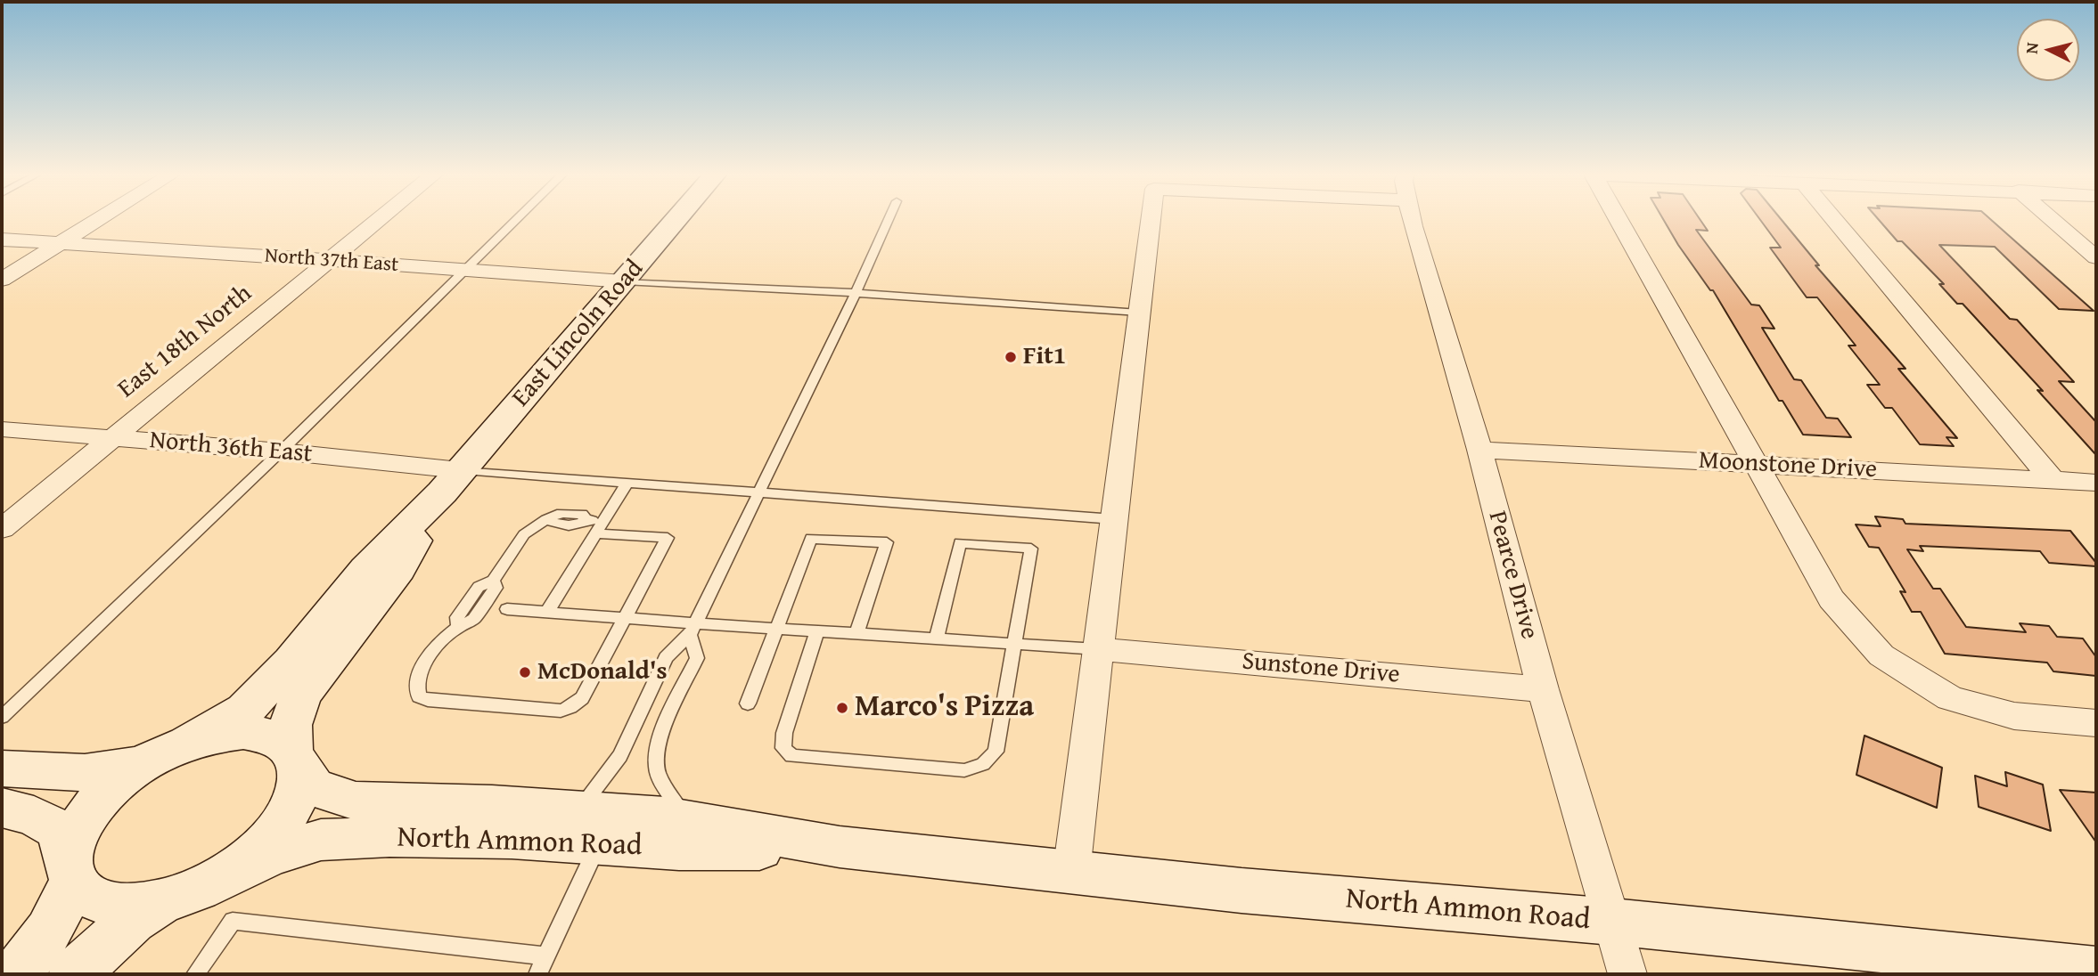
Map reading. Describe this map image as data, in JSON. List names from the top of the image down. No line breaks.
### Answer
{"streets":{"main road":["East Lincoln Road","North Ammon Road"],"street":["North 37th East","East 18th North","North 36th East","Moonstone Drive","Pearce Drive","Sunstone Drive"]},"crossings":[["North 37th East","East Lincoln Road"],["North 37th East","East 18th North"],["East Lincoln Road","North 36th East"],["East Lincoln Road","North Ammon Road"],["East 18th North","North 36th East"],["Moonstone Drive","Pearce Drive"],["Pearce Drive","Sunstone Drive"],["Pearce Drive","North Ammon Road"]],"places":["Fit1","McDonald's","Marco's Pizza"],"north":"left"}
